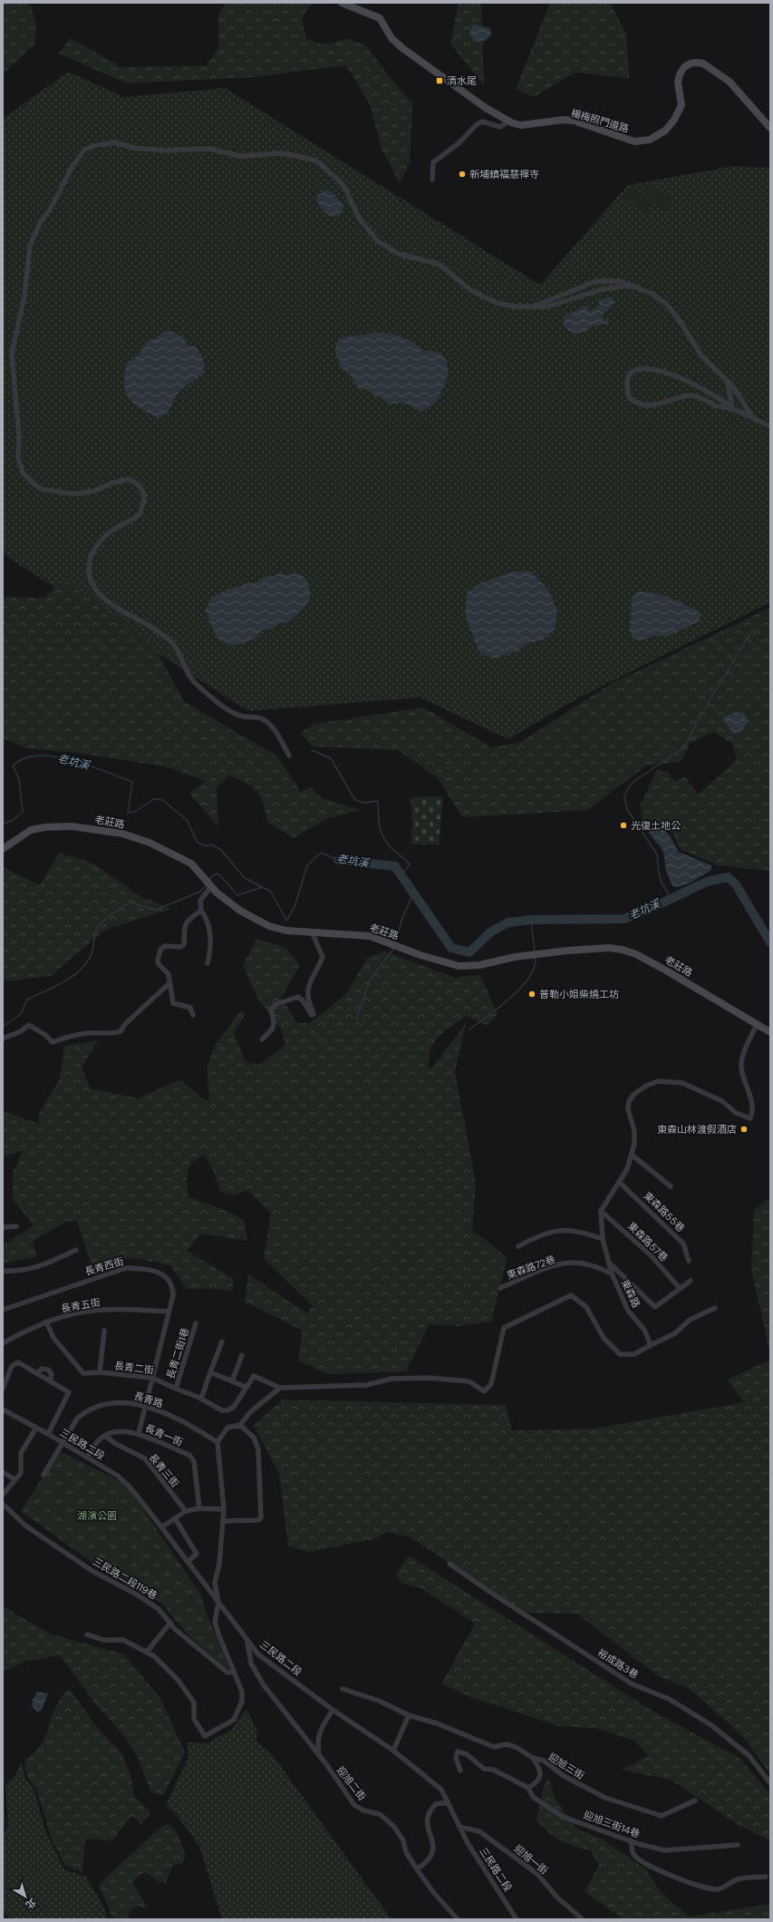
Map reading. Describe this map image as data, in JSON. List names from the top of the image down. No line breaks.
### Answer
{"streets":{"street":["楊梅照門道路","老莊路","東森路55巷","東森路57巷","長青西街","東森路72巷","東森路","長青五街","長青二街1巷","長青二街","長青路","長青一街","三民路二段","長青三街","三民路二段119巷","裕成路3巷","迎旭三街","迎旭二街","迎旭三街14巷","迎旭一街"]},"crossings":[["東森路57巷","東森路"],["長青西街","長青五街"],["長青西街","長青二街"],["長青西街","長青路"],["長青西街","長青一街"],["東森路72巷","東森路"],["長青二街1巷","長青二街"],["長青路","三民路二段"],["長青一街","長青三街"],["三民路二段","迎旭二街"],["三民路二段","迎旭一街"]],"water":["老坑溪"],"parks":["湖濱公園"],"places":{"transit":["清水尾"],"other":["新埔鎮福慧禪寺","光復土地公","普勒小姐柴燒工坊","東森山林渡假酒店"]},"north":"bottom right"}
